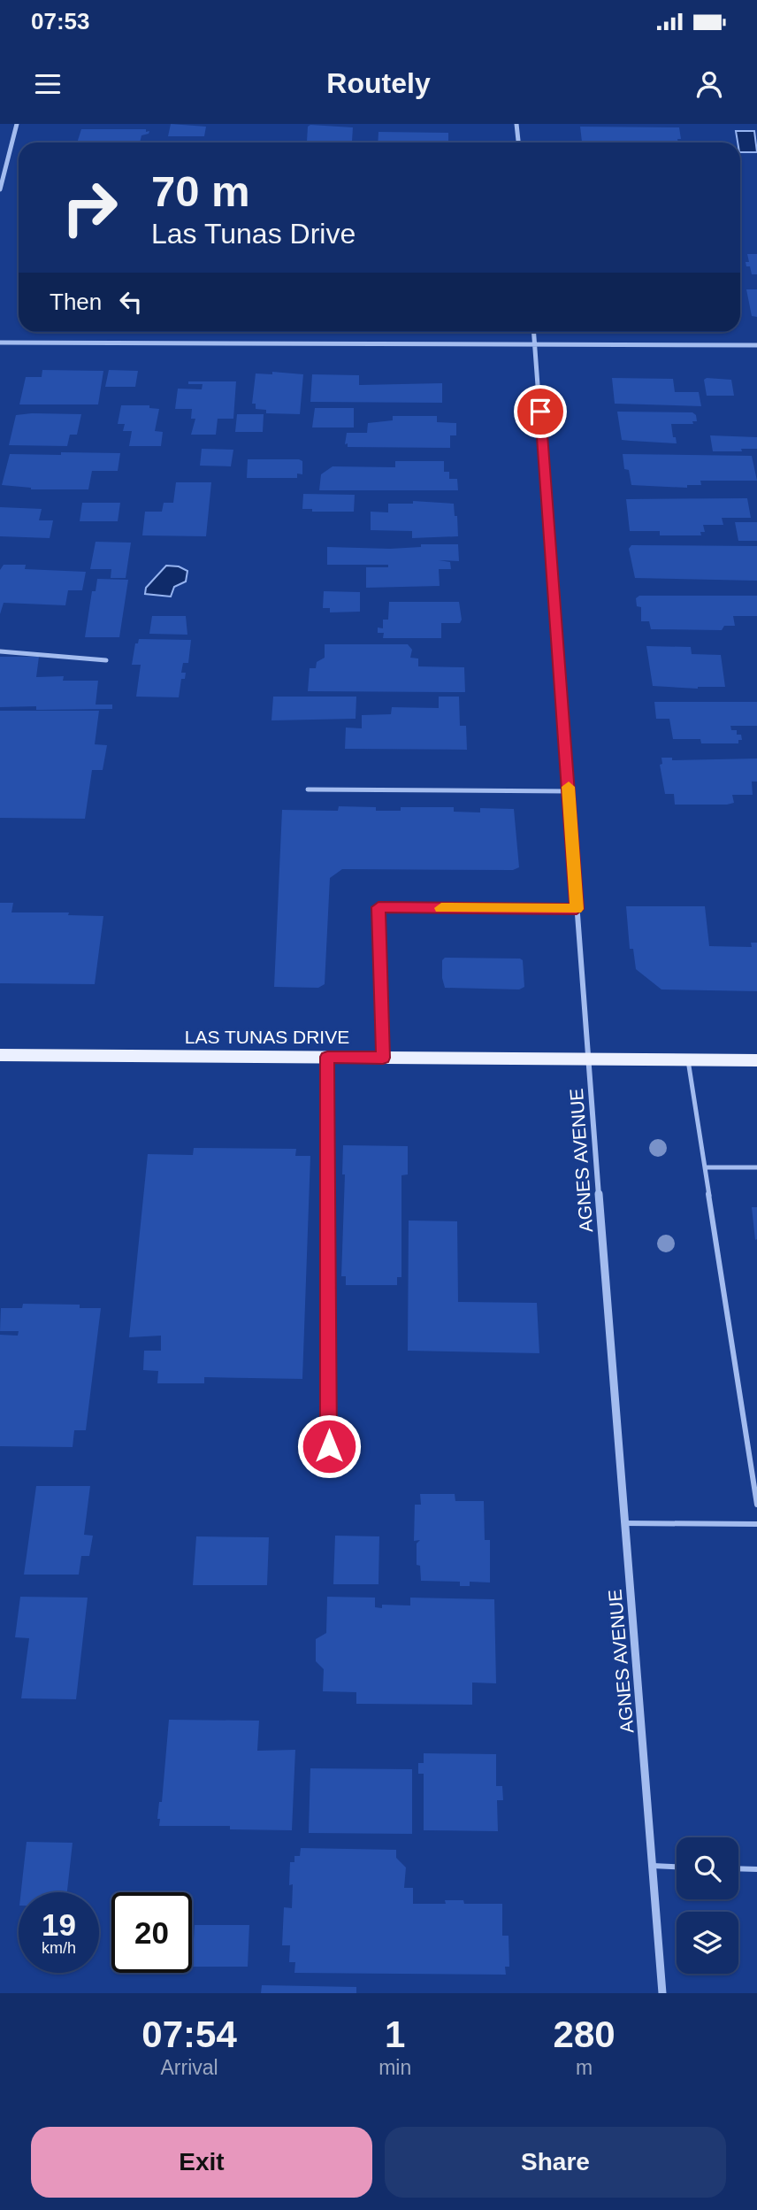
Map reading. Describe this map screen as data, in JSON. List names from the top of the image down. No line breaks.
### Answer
{"streets":{"main road":["LAS TUNAS DRIVE"],"street":["AGNES AVENUE"]},"crossings":[["LAS TUNAS DRIVE","AGNES AVENUE"]],"page":{"status":"07:53","header":"Routely","turn":["70 m","Las Tunas Drive"],"then":"Then","speed":"19 km/h","limit":"20","eta":["07:54","Arrival","1","min","280","m"],"buttons":["Exit","Share"]}}
